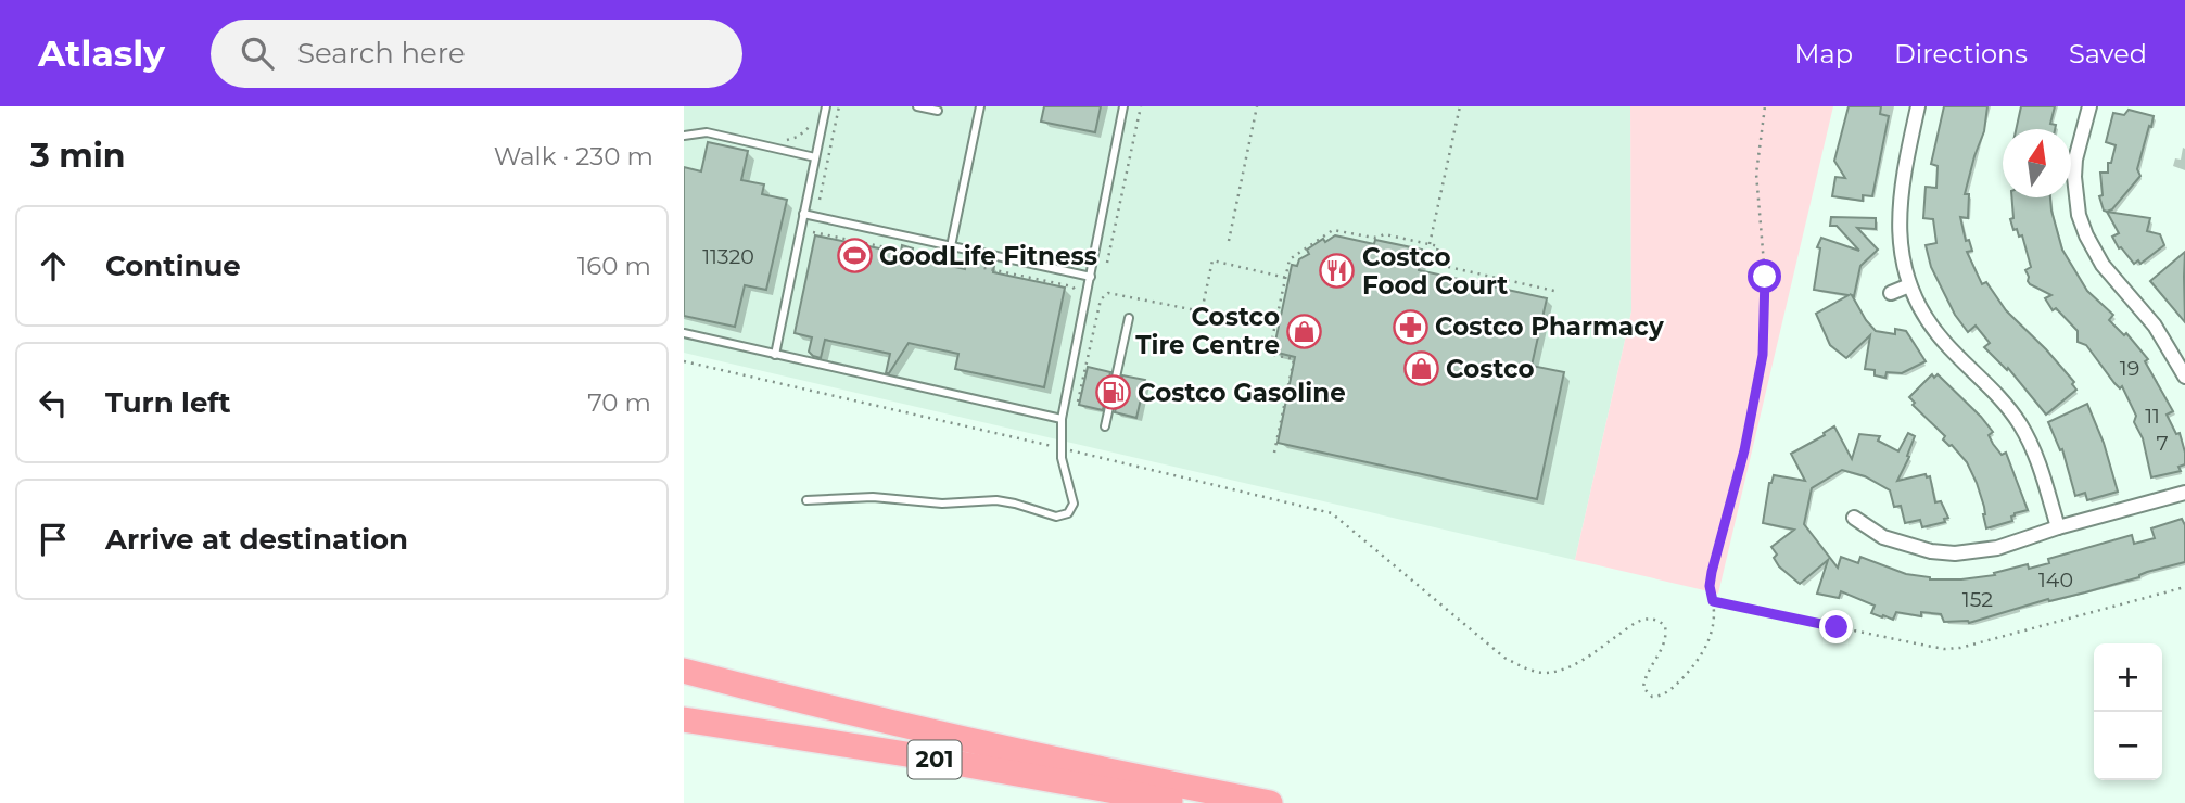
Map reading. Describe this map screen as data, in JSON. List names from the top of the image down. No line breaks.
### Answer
{"streets":{"highway":["201"]},"places":{"sports":["GoodLife Fitness"],"restaurant":["Costco Food Court"],"pharmacy":["Costco Pharmacy"],"shop":["Costco Tire Centre","Costco"],"fuel station":["Costco Gasoline"]},"house_numbers":["11320","19","11","7","140","152"],"north":"top","page":{"header":"Atlasly","search":"Search here","nav":["Map","Directions","Saved"],"heading":["3 min","Walk · 230 m"],"list":[["Continue","160 m"],["Turn left","70 m"],"Arrive at destination"],"map_buttons":["+","−"]}}
